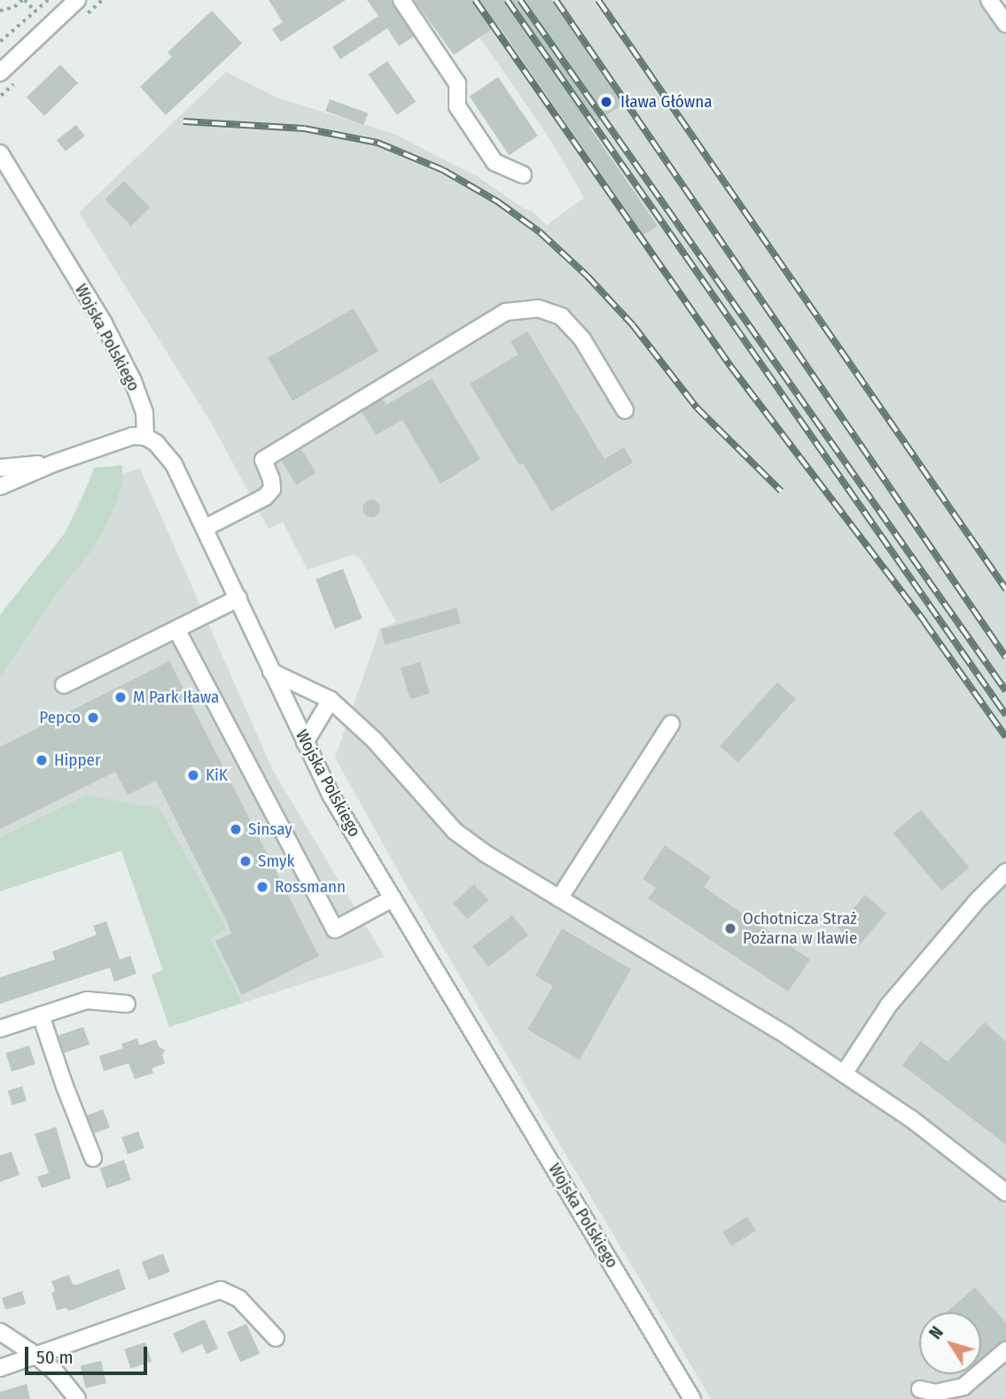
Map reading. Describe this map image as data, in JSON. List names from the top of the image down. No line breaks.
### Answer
{"streets":{"street":["Wojska Polskiego"]},"places":["Iława Główna","M Park Iława","Pepco","Hipper","KiK","Sinsay","Smyk","Rossmann","Ochotnicza Straż Pożarna w Iławie"],"scale_bar":"50 m","north":"top left"}
